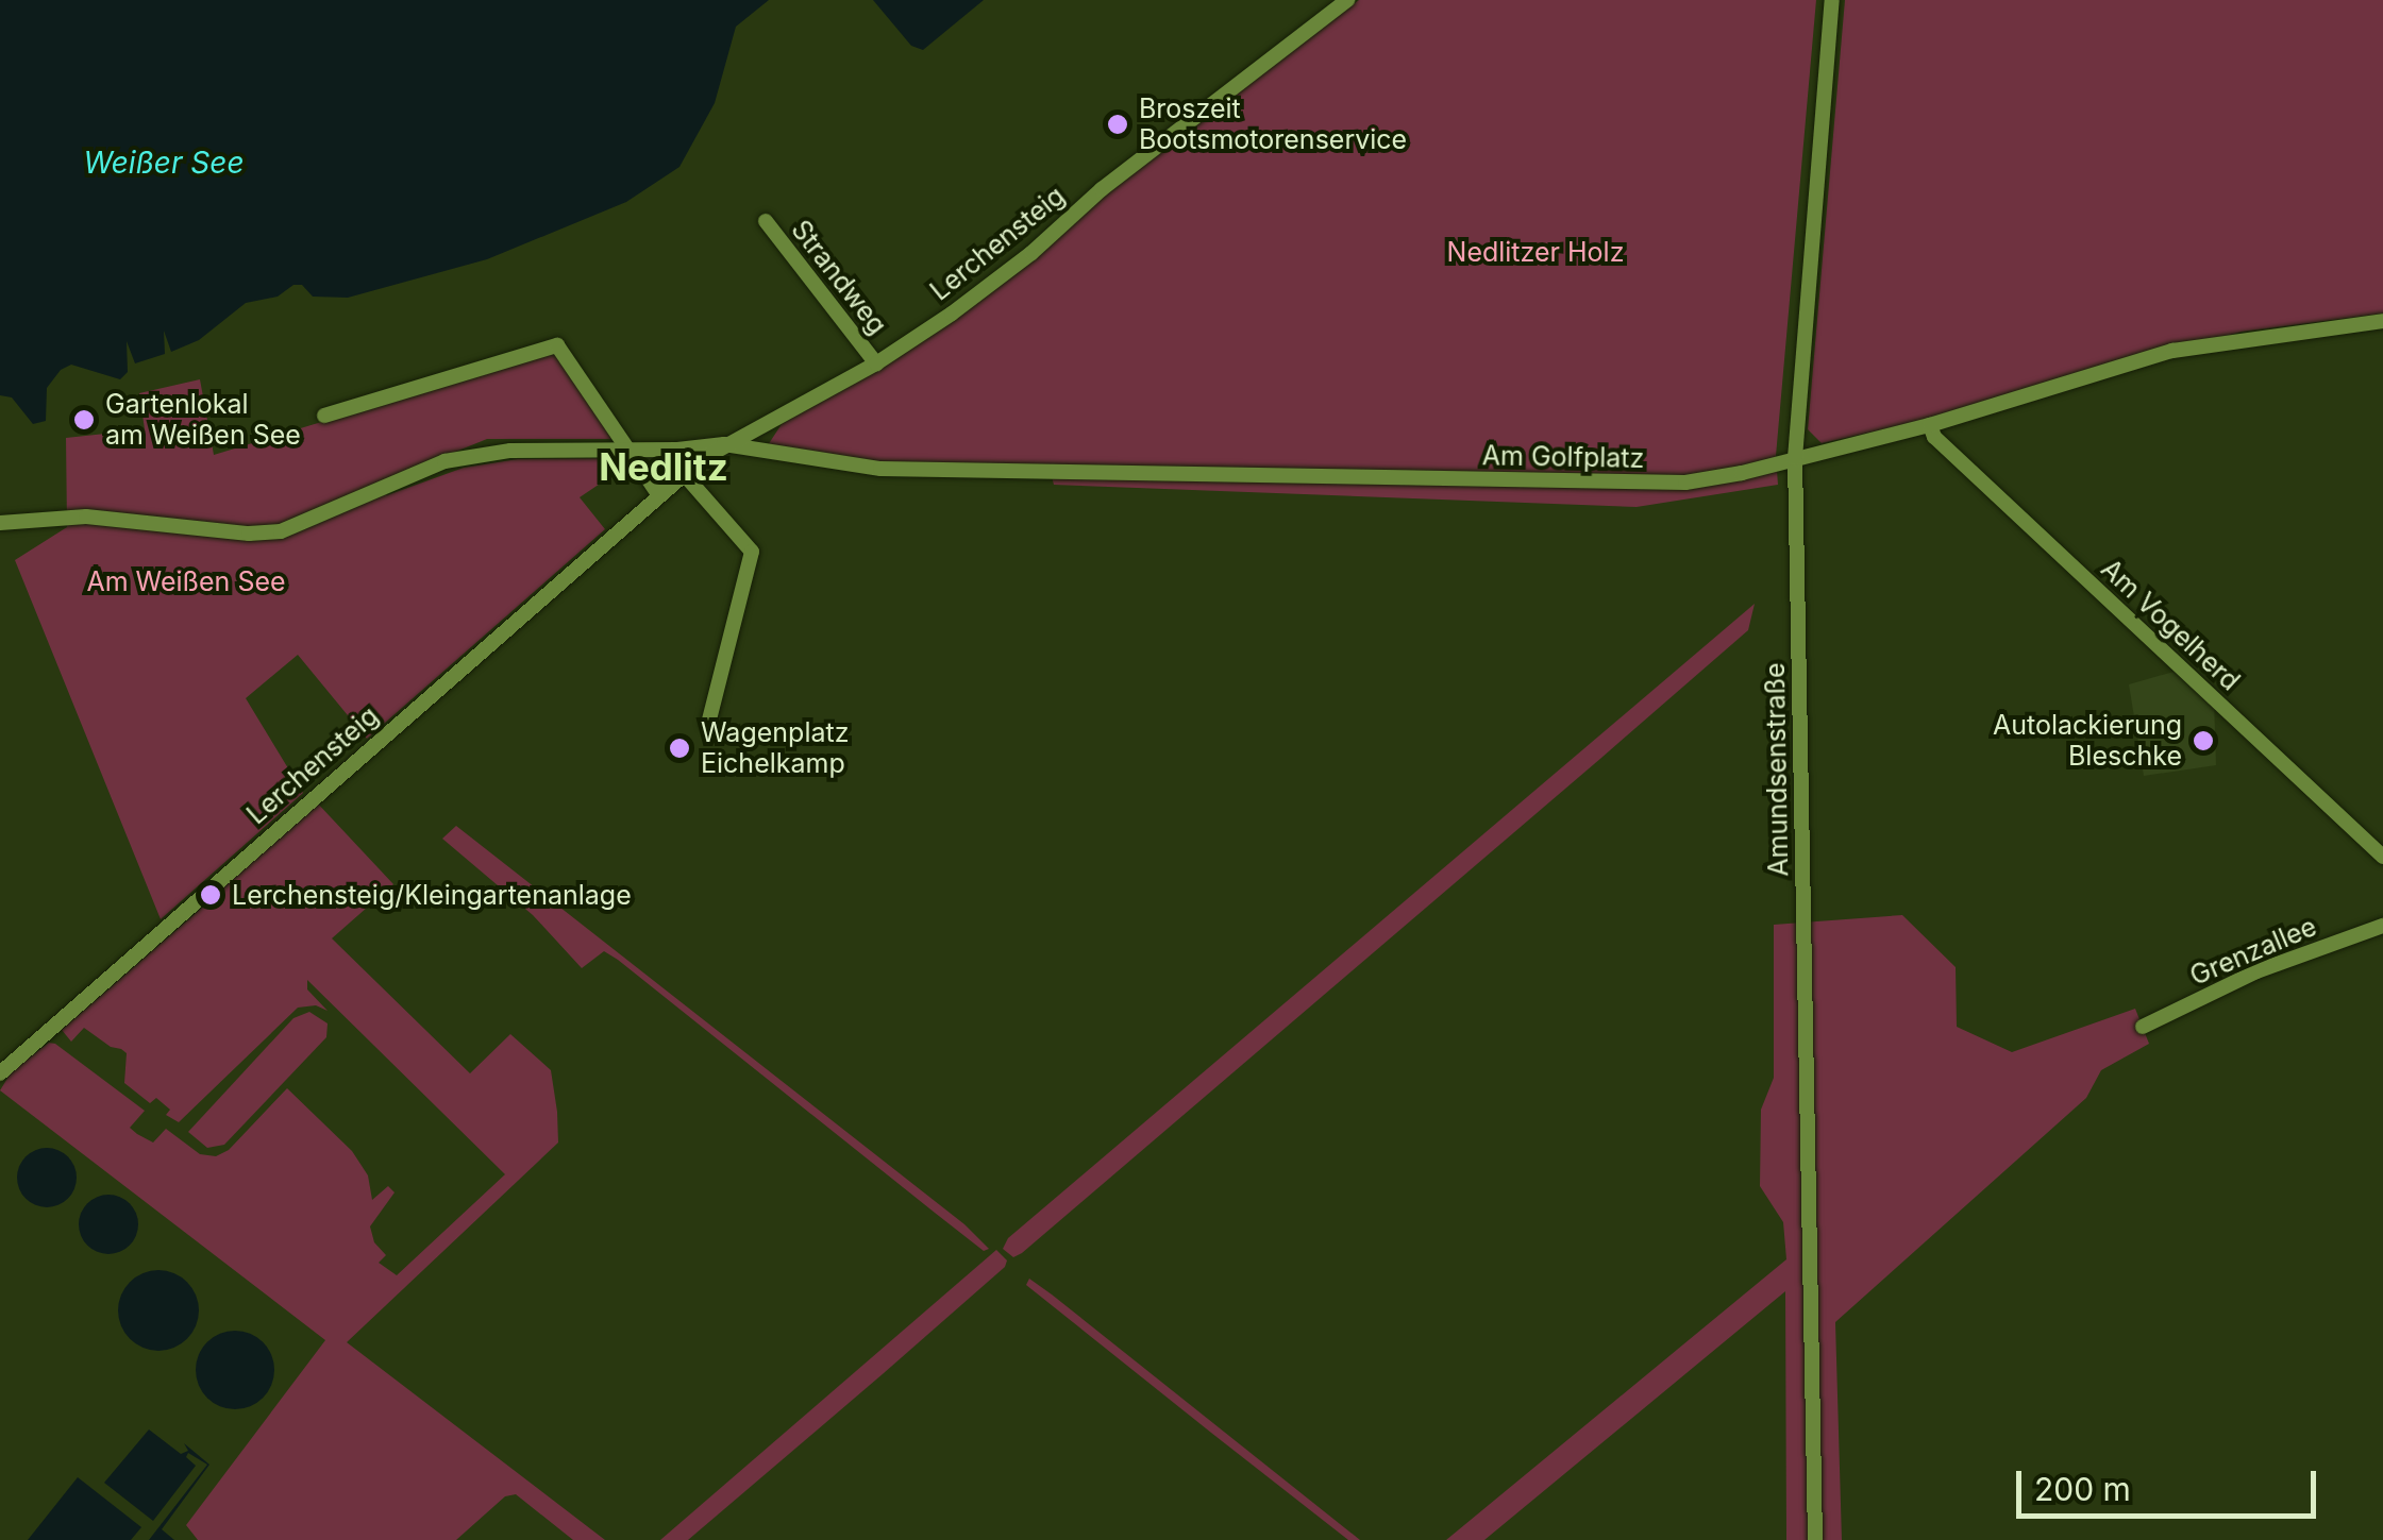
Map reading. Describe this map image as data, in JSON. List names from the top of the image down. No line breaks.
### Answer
{"streets":{"street":["Lerchensteig","Strandweg","Am Golfplatz","Am Vogelherd","Amundsenstraße","Grenzallee"]},"crossings":[["Lerchensteig","Strandweg"],["Lerchensteig","Am Golfplatz"],["Am Golfplatz","Am Vogelherd"],["Am Golfplatz","Amundsenstraße"]],"districts":["Nedlitz"],"water":["Weißer See"],"parks":["Nedlitzer Holz","Am Weißen See"],"places":["Broszeit Bootsmotorenservice","Gartenlokal am Weißen See","Autolackierung Bleschke","Wagenplatz Eichelkamp","Lerchensteig/Kleingartenanlage"],"scale_bar":"200 m"}
